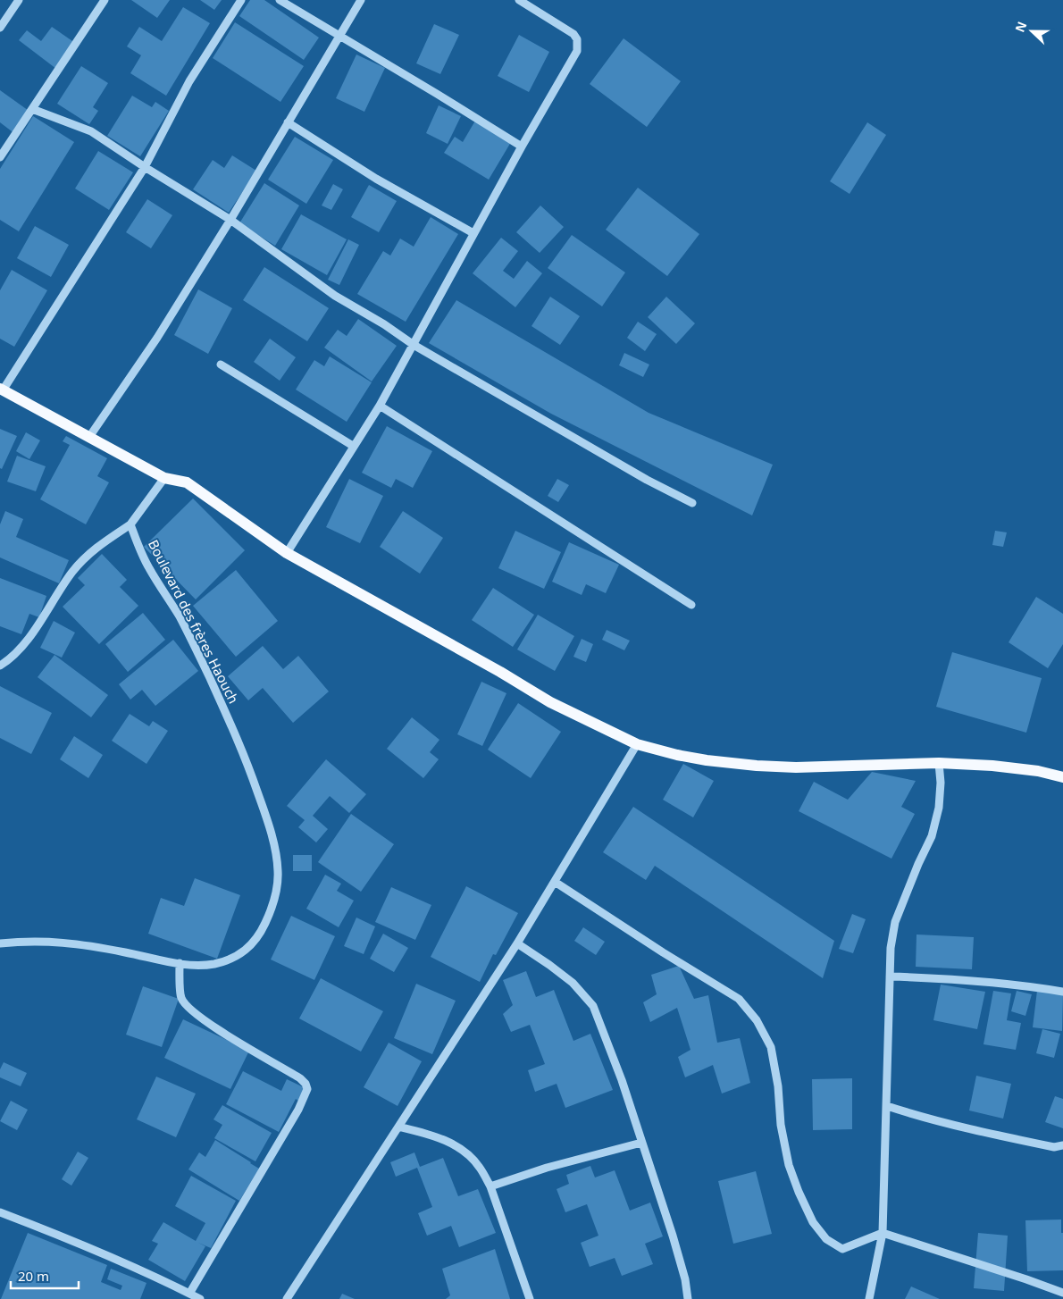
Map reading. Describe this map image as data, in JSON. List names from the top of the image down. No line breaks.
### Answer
{"streets":{"street":["Boulevard des frères Haouch"]},"scale_bar":"20 m","north":"left"}
